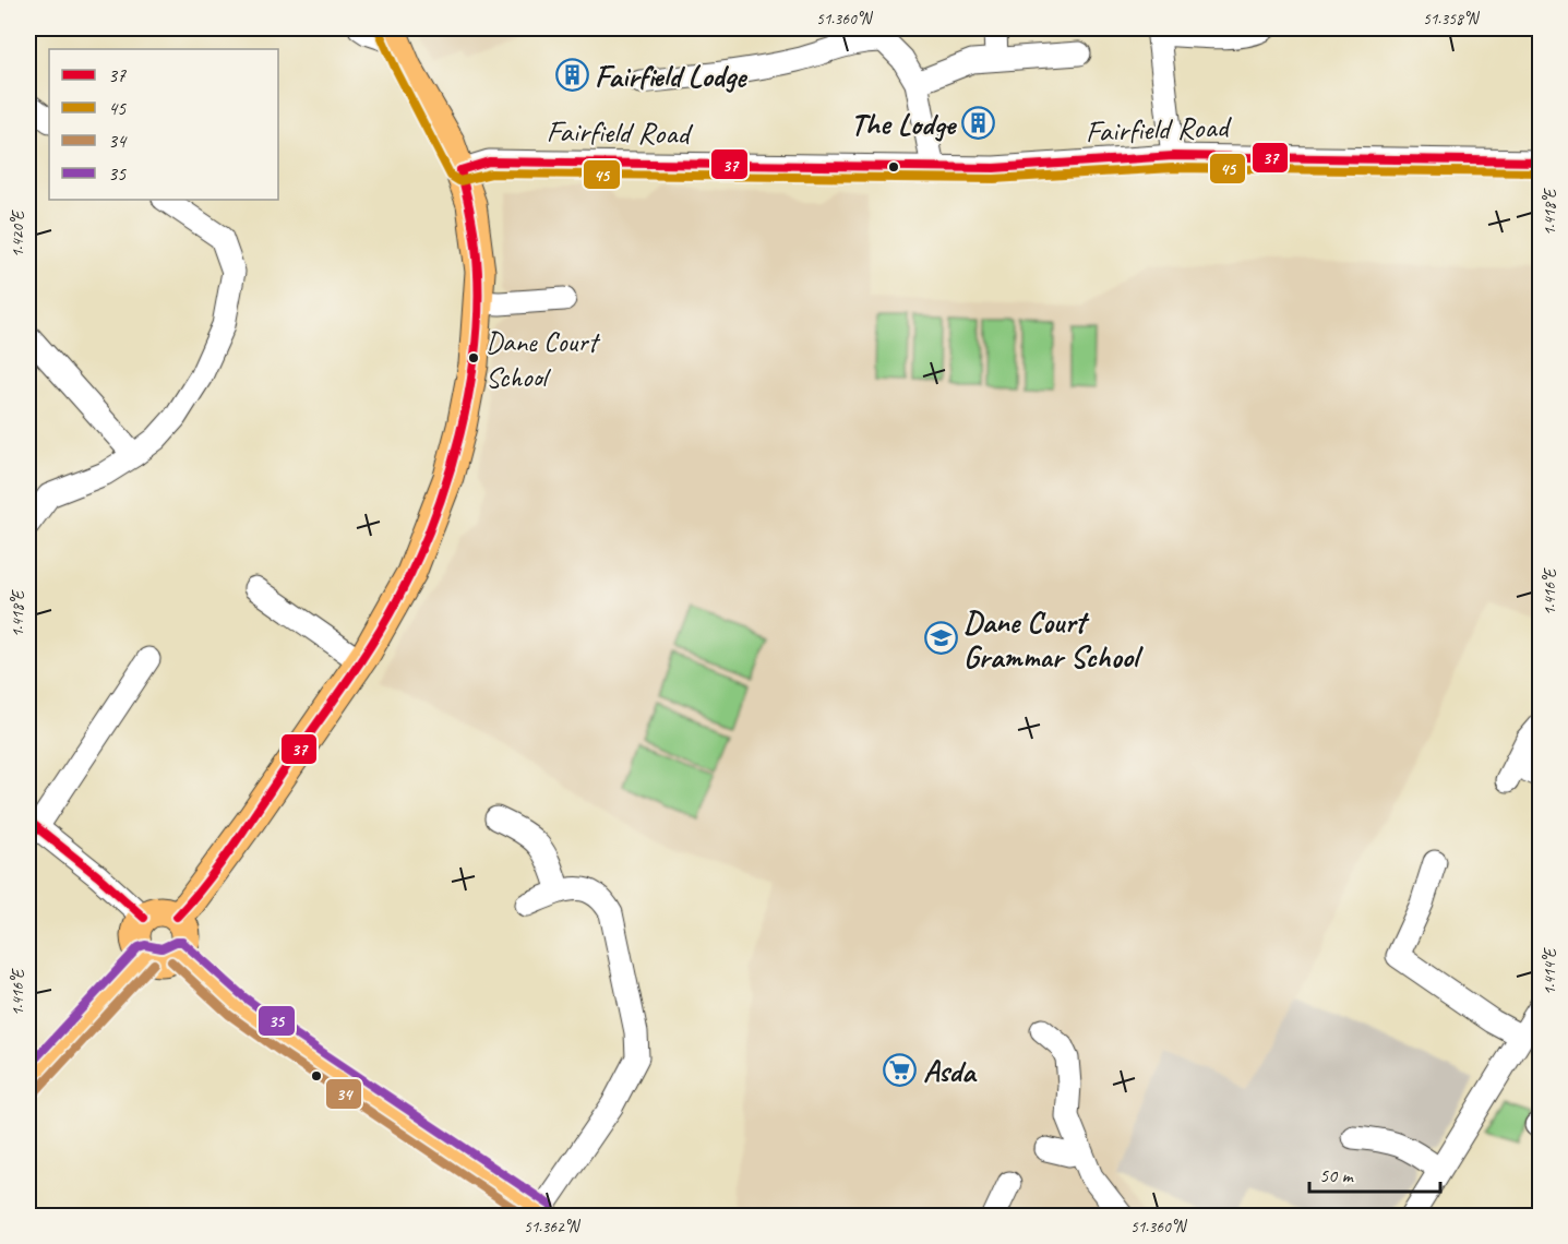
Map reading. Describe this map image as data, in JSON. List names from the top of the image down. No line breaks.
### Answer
{"streets":{"street":["Fairfield Road"]},"places":{"building":["Fairfield Lodge","The Lodge"],"other":["Dane Court School"],"school or university":["Dane Court Grammar School"],"supermarket":["Asda"]},"lines":["transit line 45","transit line 37","transit line 35","transit line 34"],"legend":["37","45","34","35"],"scale_bar":"50 m","coordinates":["51.360°N","51.358°N","1.418°E","1.420°E","1.416°E","1.414°E","51.362°N"]}
